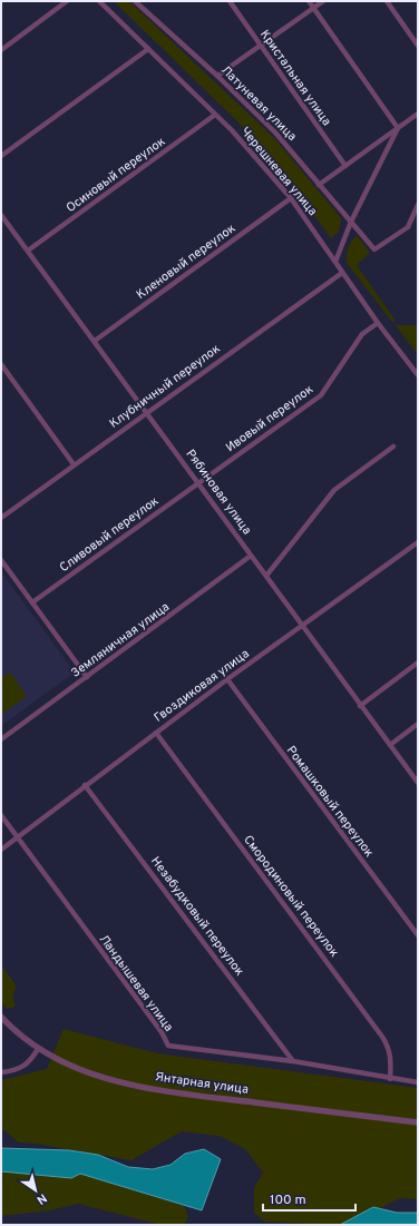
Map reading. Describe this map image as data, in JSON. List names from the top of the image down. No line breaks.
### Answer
{"streets":{"street":["Кристальная улица","Латуневая улица","Черешневая улица","Осиновый переулок","Кленовый переулок","Клубничный переулок","Ивовый переулок","Рябиновая улица","Сливовый переулок","Земляничная улица","Гвоздиковая улица","Ромашковый переулок","Смородиновый переулок","Незабудковый переулок","Ландышевая улица","Янтарная улица"]},"crossings":[["Черешневая улица","Осиновый переулок"],["Черешневая улица","Кленовый переулок"],["Черешневая улица","Клубничный переулок"],["Черешневая улица","Ивовый переулок"],["Осиновый переулок","Рябиновая улица"],["Кленовый переулок","Рябиновая улица"],["Клубничный переулок","Рябиновая улица"],["Ивовый переулок","Рябиновая улица"],["Ивовый переулок","Сливовый переулок"],["Рябиновая улица","Сливовый переулок"],["Рябиновая улица","Земляничная улица"],["Рябиновая улица","Гвоздиковая улица"],["Гвоздиковая улица","Ромашковый переулок"],["Гвоздиковая улица","Смородиновый переулок"],["Гвоздиковая улица","Незабудковый переулок"],["Гвоздиковая улица","Ландышевая улица"],["Смородиновый переулок","Ландышевая улица"],["Незабудковый переулок","Ландышевая улица"]],"scale_bar":"100 m","north":"bottom right"}
